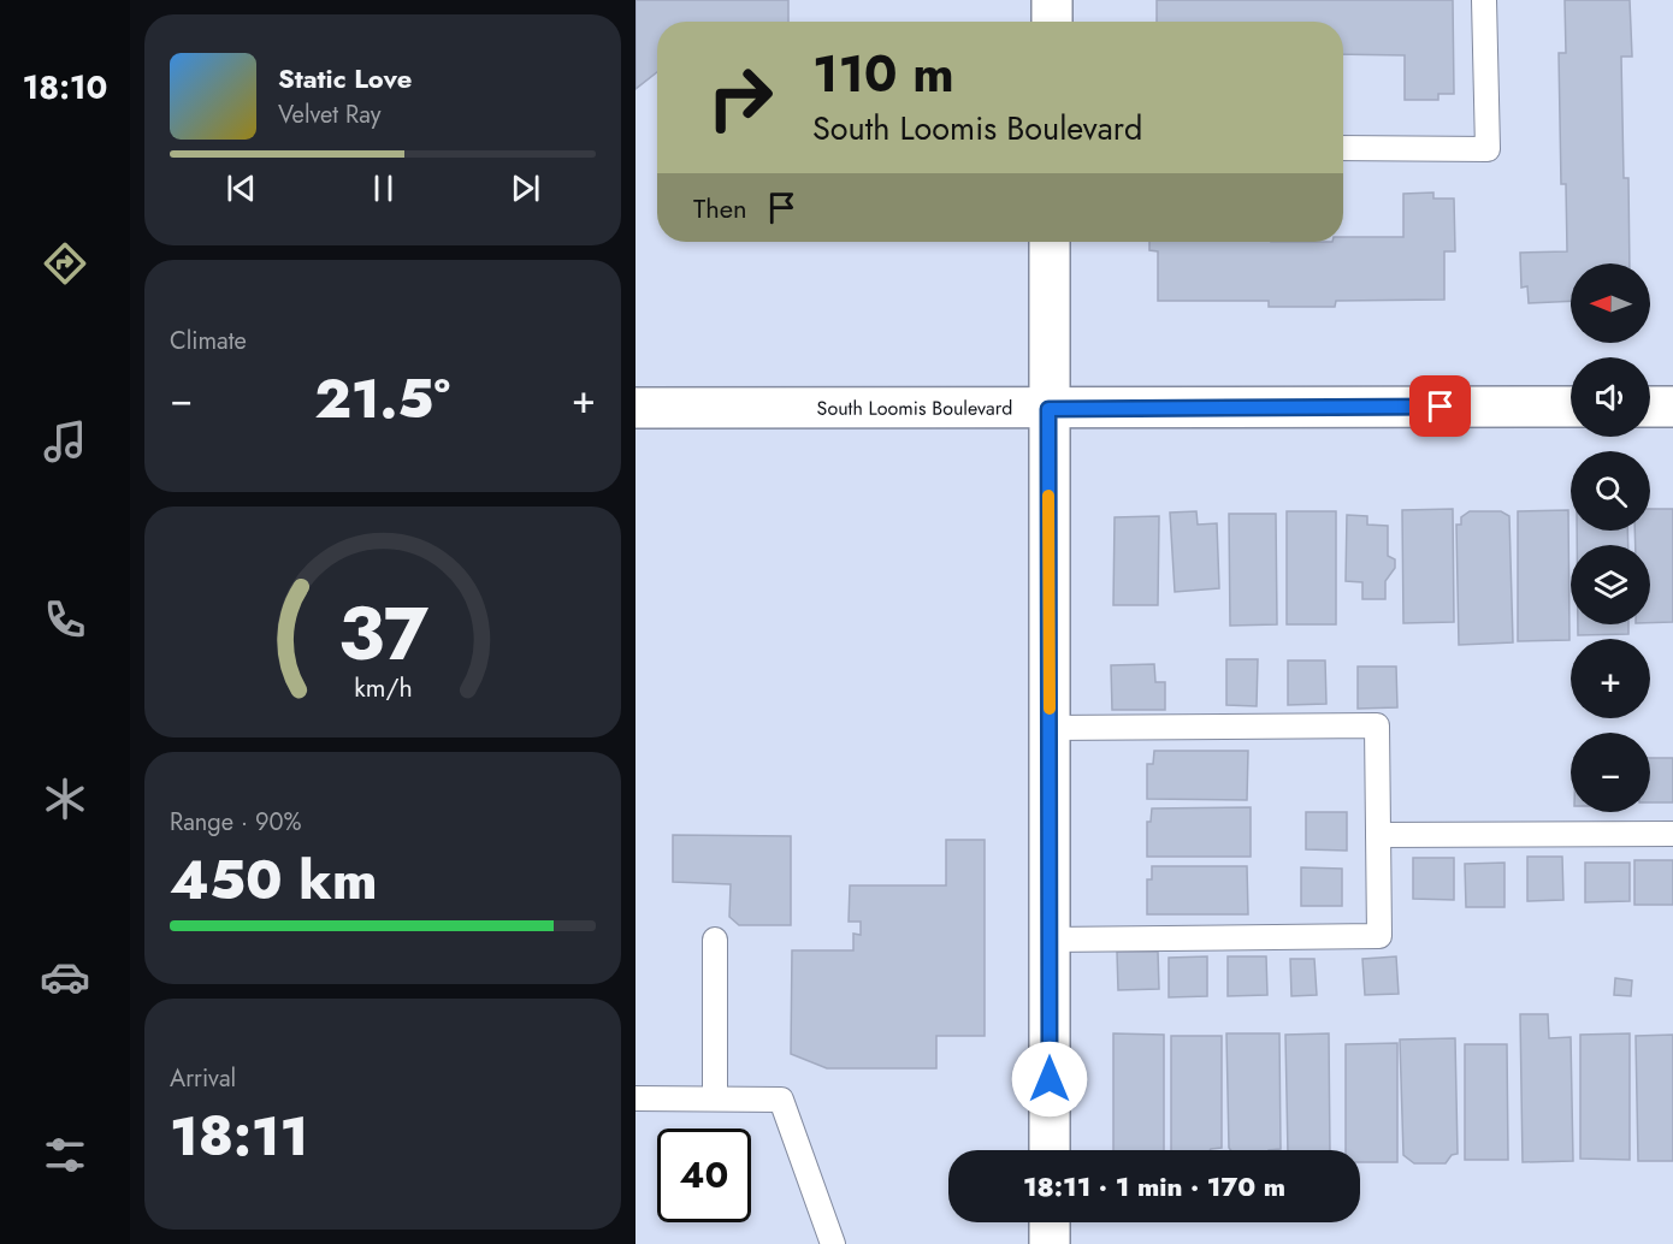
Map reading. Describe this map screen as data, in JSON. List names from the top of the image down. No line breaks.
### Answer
{"streets":{"street":["South Loomis Boulevard"]},"north":"left","page":{"tabs":"18:10","turn":["110 m","South Loomis Boulevard"],"song":["Static Love","Velvet Ray"],"then":"Then","tile":["Climate",["Range · 90%","450 km"],["Arrival","18:11"]],"map_buttons":["+","−"],"heat":["−","21.5°","+"],"limit":"40","trip":"18:11 · 1 min · 170 m","gauge":["37","km/h"]}}
